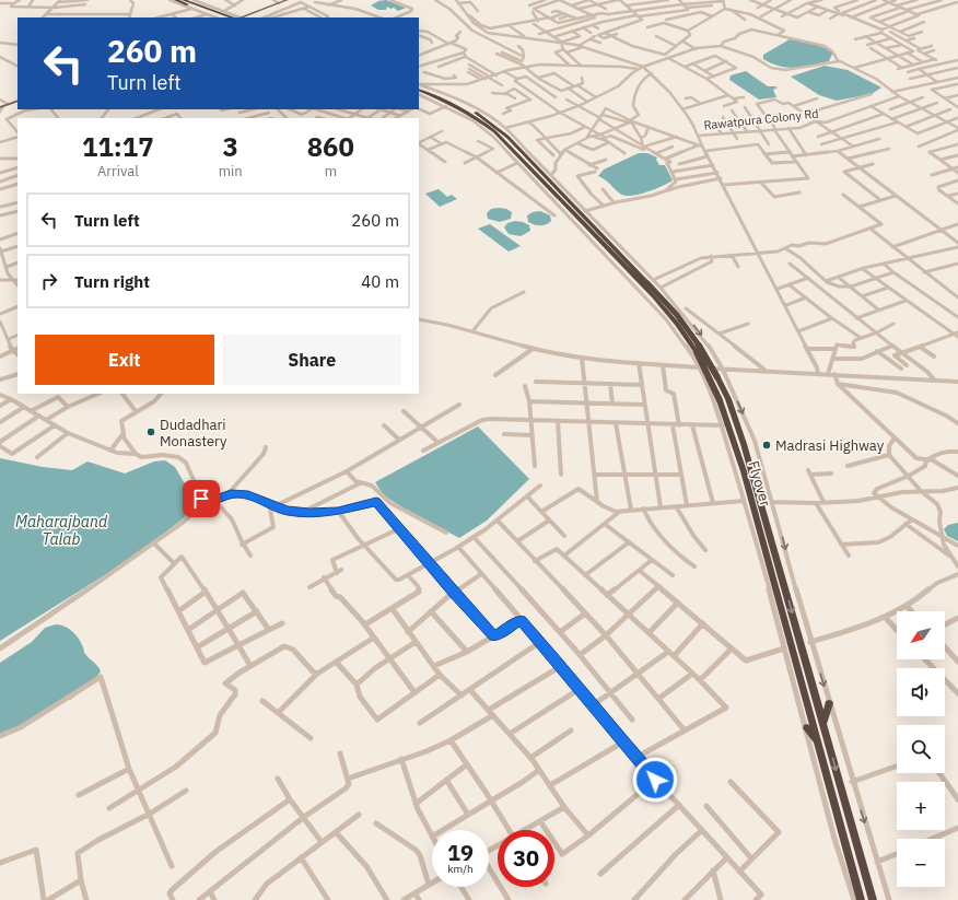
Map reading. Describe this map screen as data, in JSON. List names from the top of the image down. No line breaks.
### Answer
{"streets":{"highway":["Flyover"],"street":["Rawatpura Colony Rd"]},"water":["Maharajband Talab"],"places":["Dudadhari Monastery","Madrasi Highway"],"north":"bottom left","page":{"turn":["260 m","Turn left"],"eta":["11:17","Arrival","3","min","860","m"],"list":[{"name":"Turn left","value":"260 m"},{"name":"Turn right","value":"40 m"}],"buttons":["Exit","Share"],"map_buttons":["+","−"],"speed":"19 km/h","limit":"30"}}
